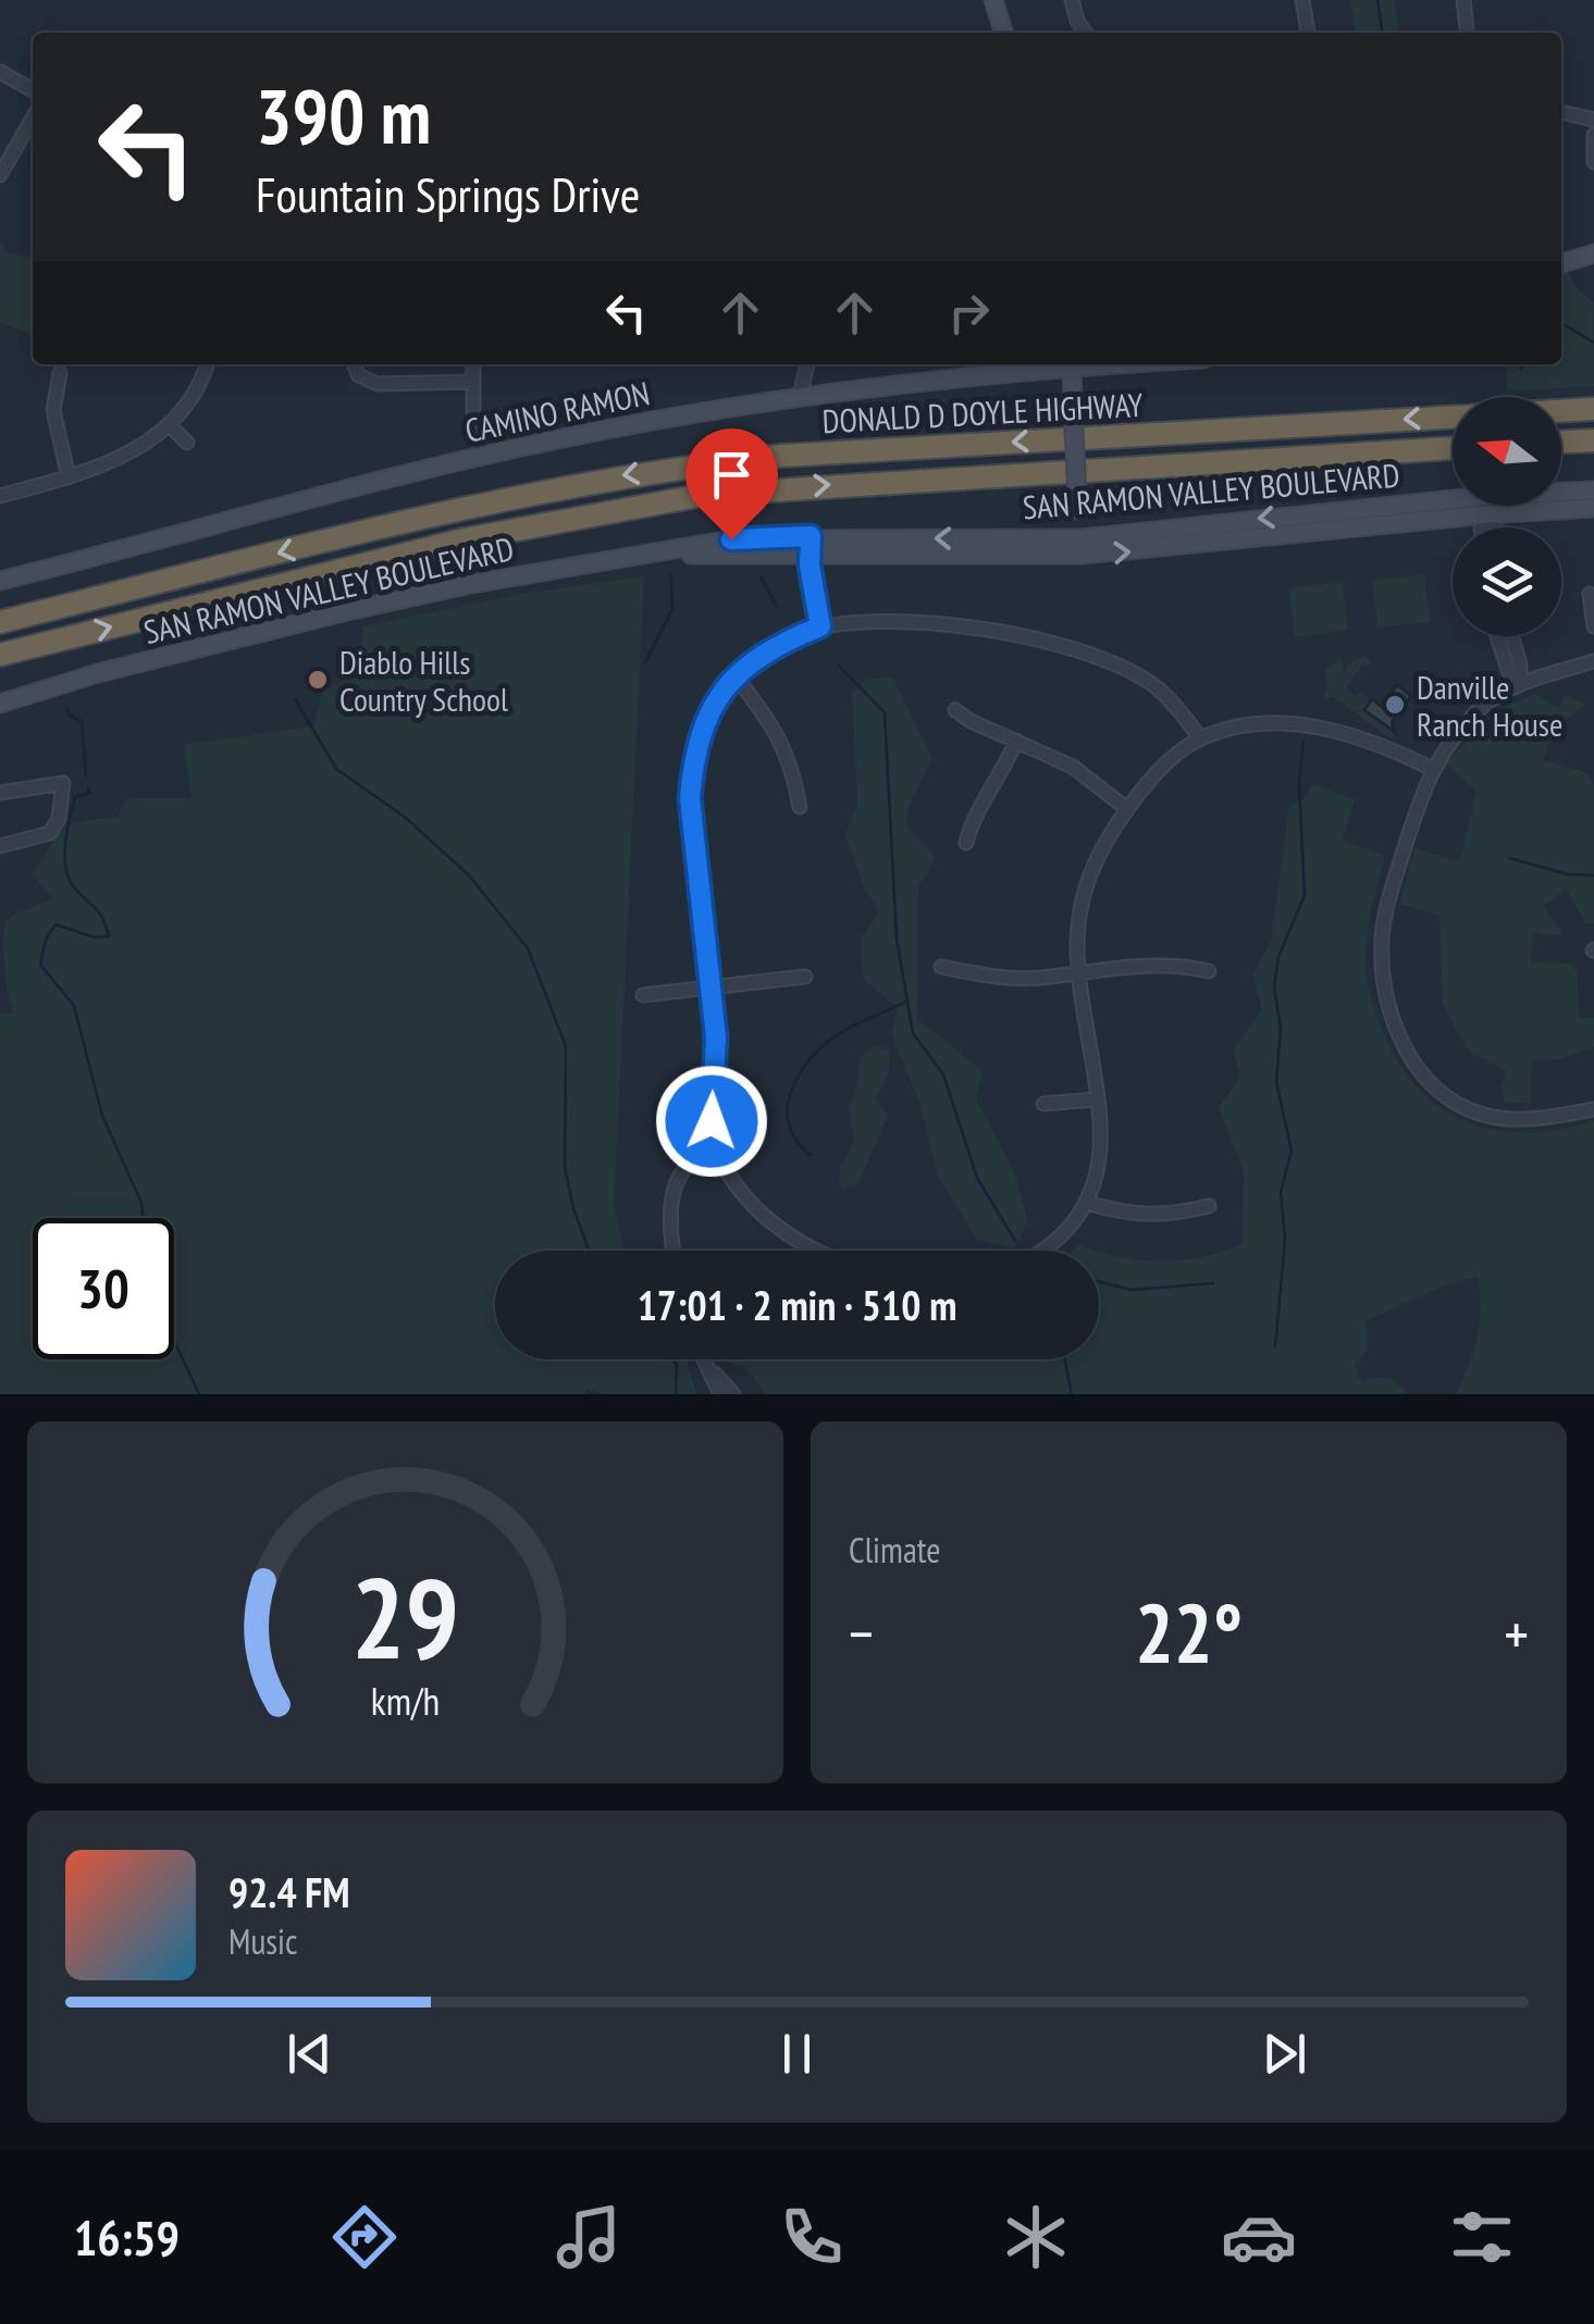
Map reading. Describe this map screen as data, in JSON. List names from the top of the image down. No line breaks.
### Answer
{"streets":{"highway":["DONALD D DOYLE HIGHWAY"],"main road":["CAMINO RAMON","SAN RAMON VALLEY BOULEVARD"]},"places":["Diablo Hills Country School","Danville Ranch House"],"north":"left","page":{"turn":["390 m","Fountain Springs Drive"],"limit":"30","trip":"17:01 · 2 min · 510 m","tile":"Climate","heat":["−","22°","+"],"song":["92.4 FM","Music"],"tabs":"16:59","gauge":["29","km/h"]}}
